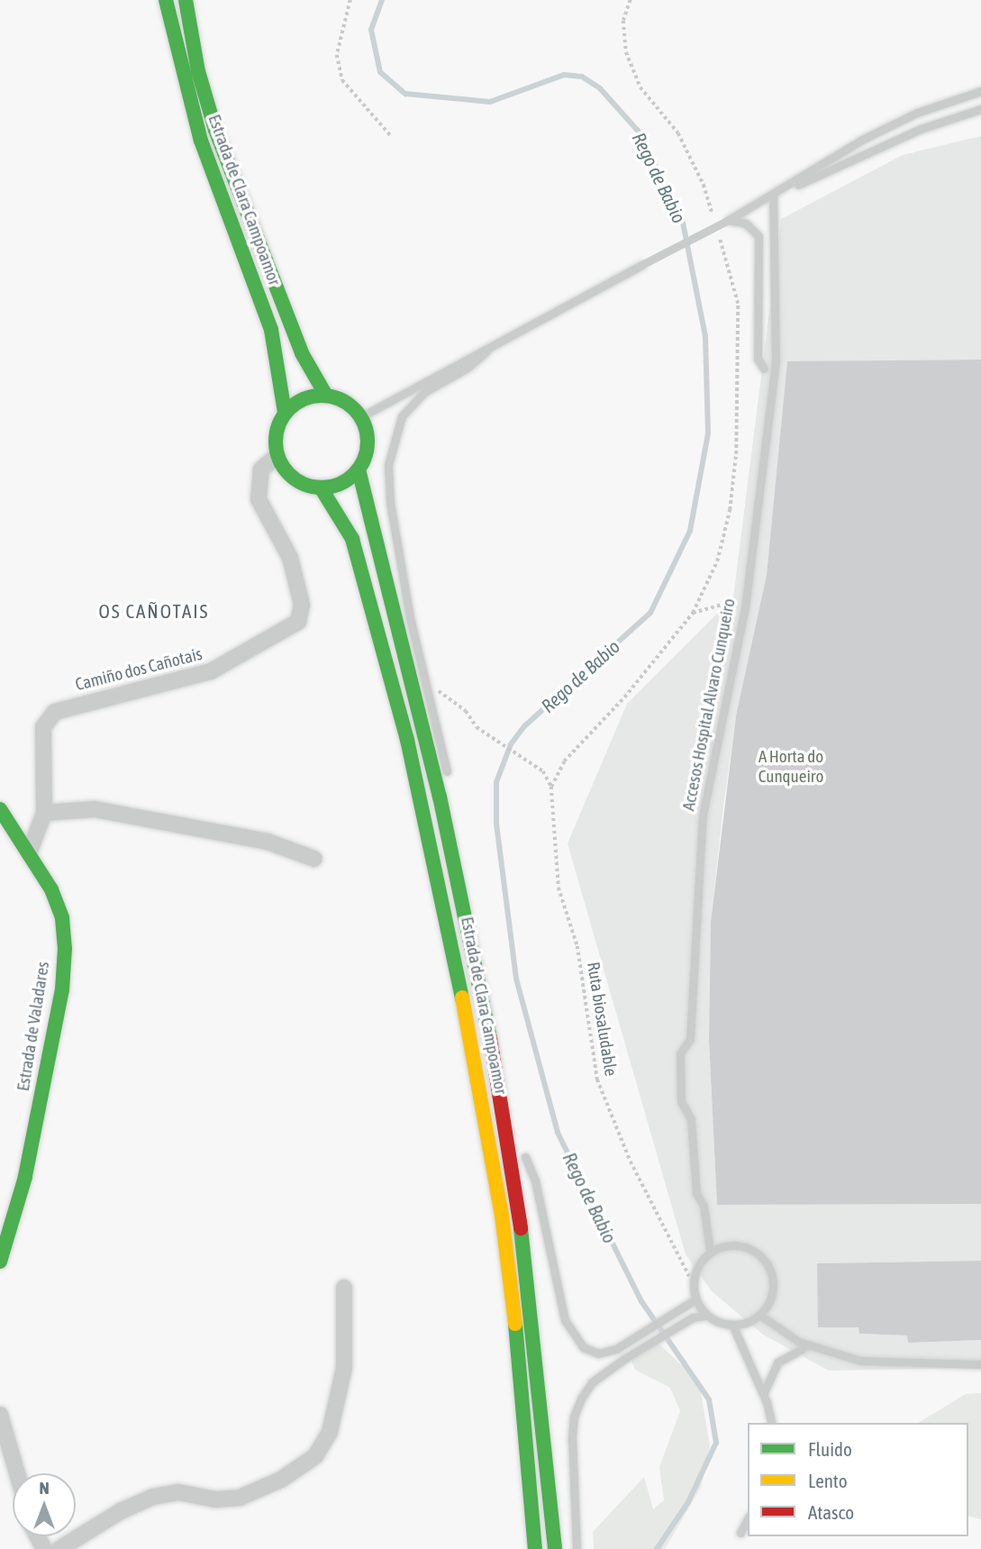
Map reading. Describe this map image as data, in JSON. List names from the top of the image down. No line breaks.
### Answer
{"streets":{"main road":["Estrada de Clara Campoamor","Estrada de Valadares"],"street":["Camiño dos Cañotais"],"lane":["Accesos Hospital Alvaro Cunqueiro"],"path":["Ruta biosaludable"]},"crossings":[["Estrada de Clara Campoamor","Camiño dos Cañotais"],["Camiño dos Cañotais","Estrada de Valadares"],["Accesos Hospital Alvaro Cunqueiro","Ruta biosaludable"]],"districts":["OS CAÑOTAIS"],"water":["Rego de Babio"],"parks":["A Horta do Cunqueiro"],"legend":["Fluido","Lento","Atasco"],"north":"top"}
